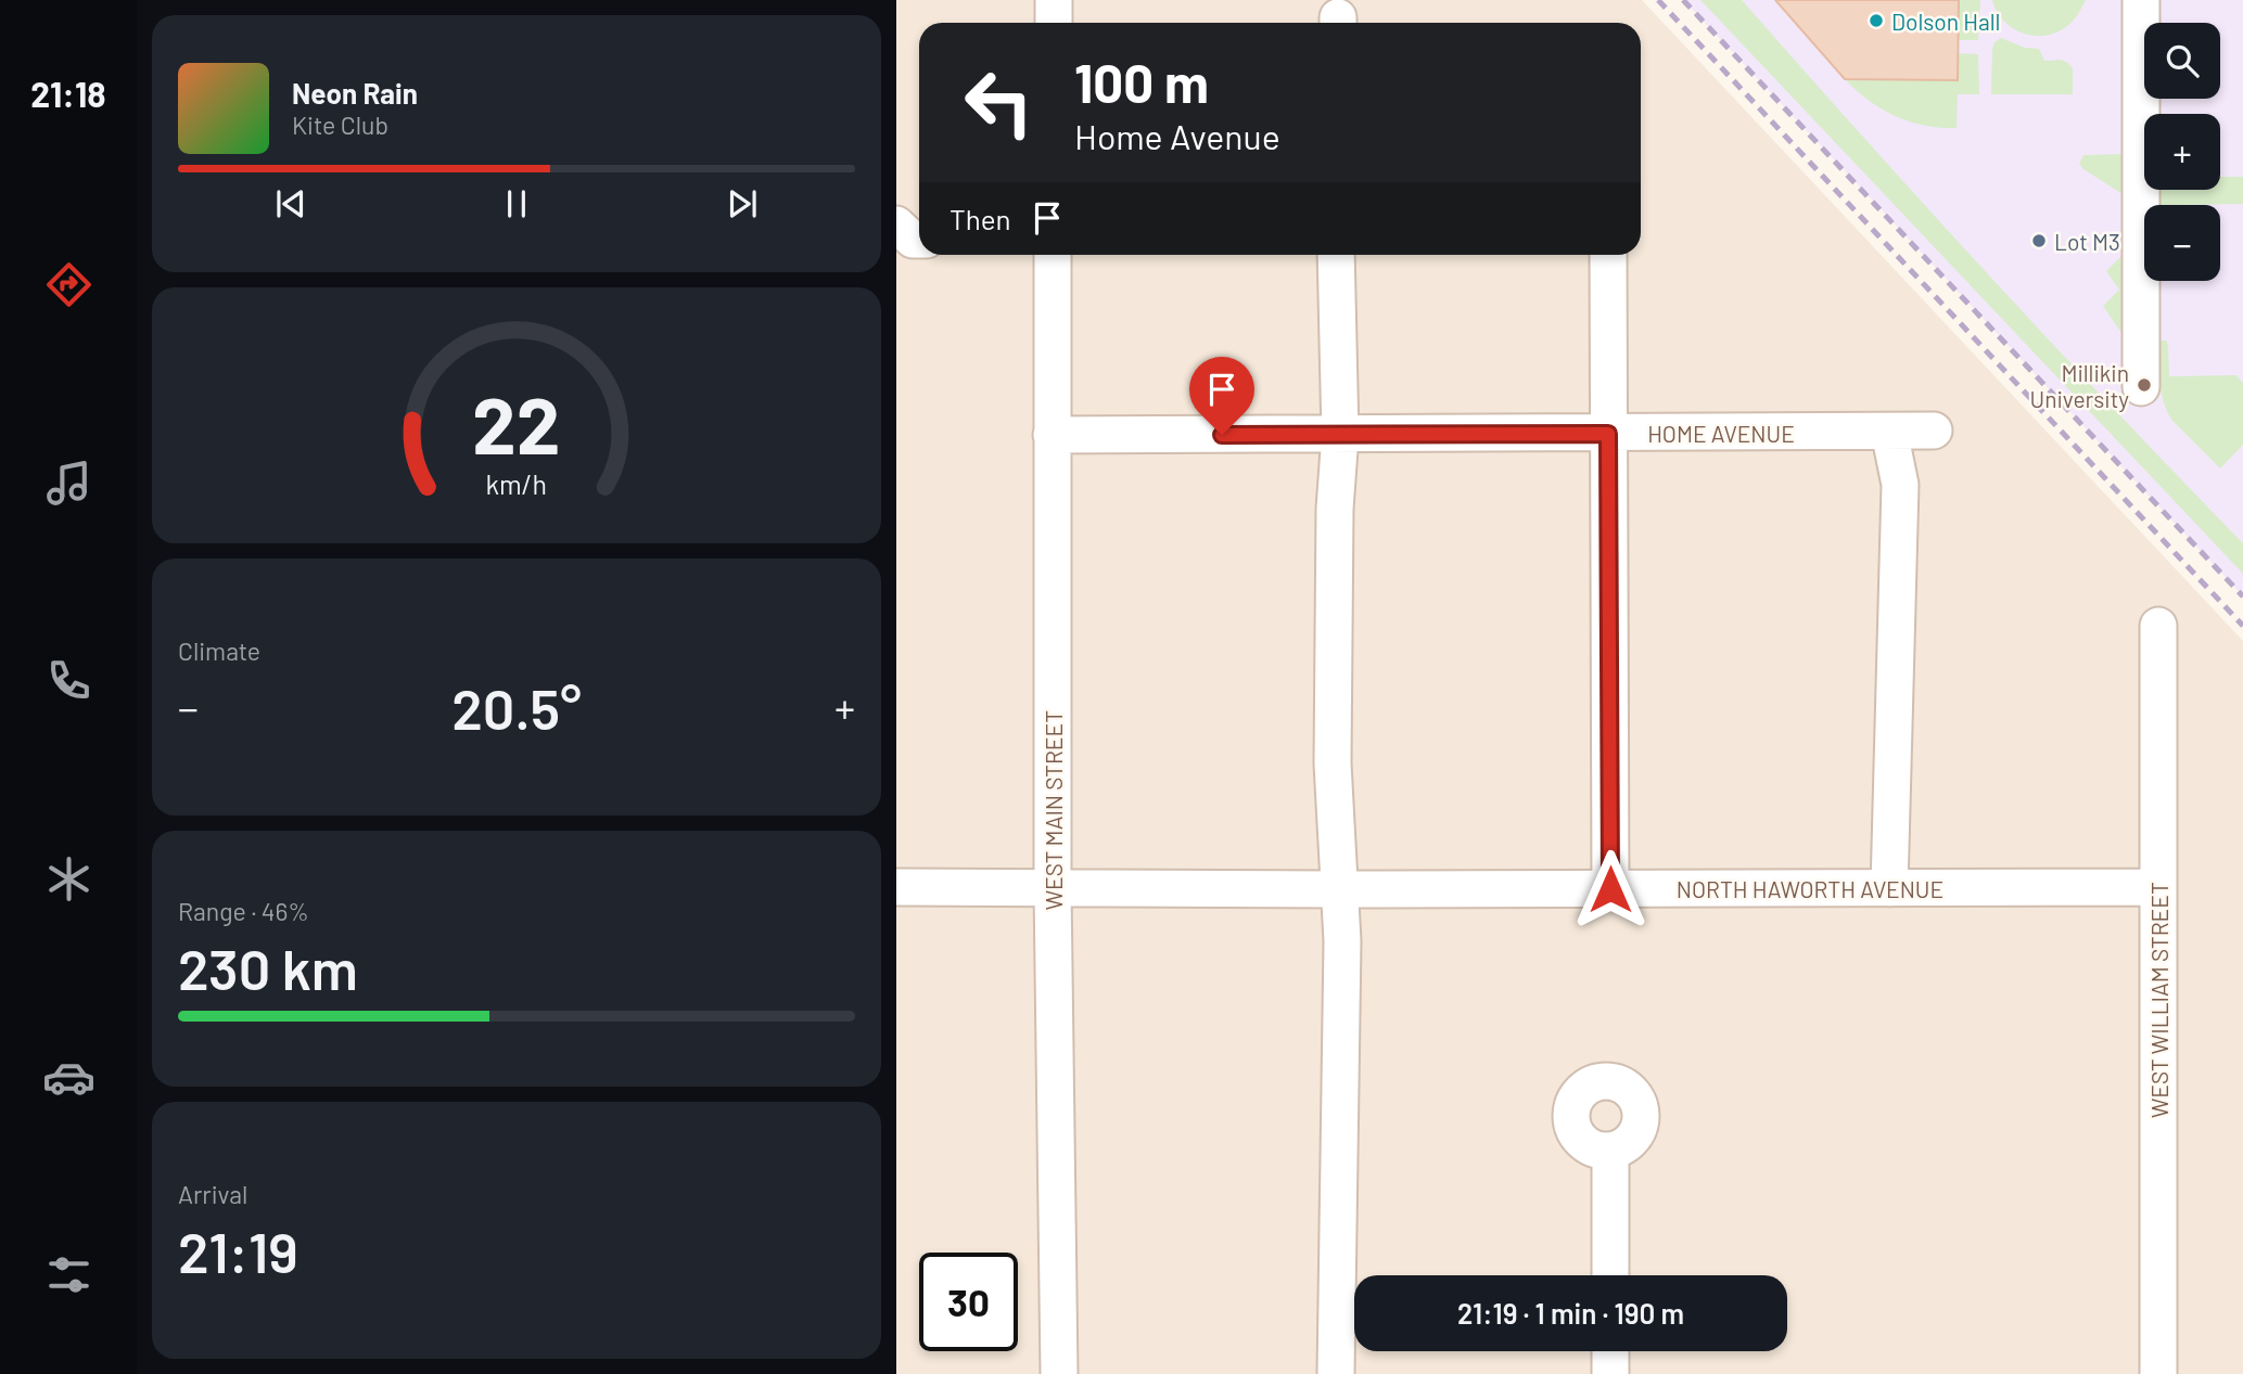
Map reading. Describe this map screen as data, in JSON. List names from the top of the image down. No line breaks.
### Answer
{"streets":{"street":["HOME AVENUE","WEST MAIN STREET","NORTH HAWORTH AVENUE","WEST WILLIAM STREET"]},"crossings":[["HOME AVENUE","WEST MAIN STREET"],["WEST MAIN STREET","NORTH HAWORTH AVENUE"],["NORTH HAWORTH AVENUE","WEST WILLIAM STREET"]],"places":["Dolson Hall","Lot M3","Millikin University"],"page":{"tabs":"21:18","map_buttons":["+","−"],"turn":["100 m","Home Avenue"],"song":["Neon Rain","Kite Club"],"then":"Then","tile":["Climate",["Range · 46%","230 km"],["Arrival","21:19"]],"heat":["−","20.5°","+"],"limit":"30","trip":"21:19 · 1 min · 190 m","gauge":["22","km/h"]}}
